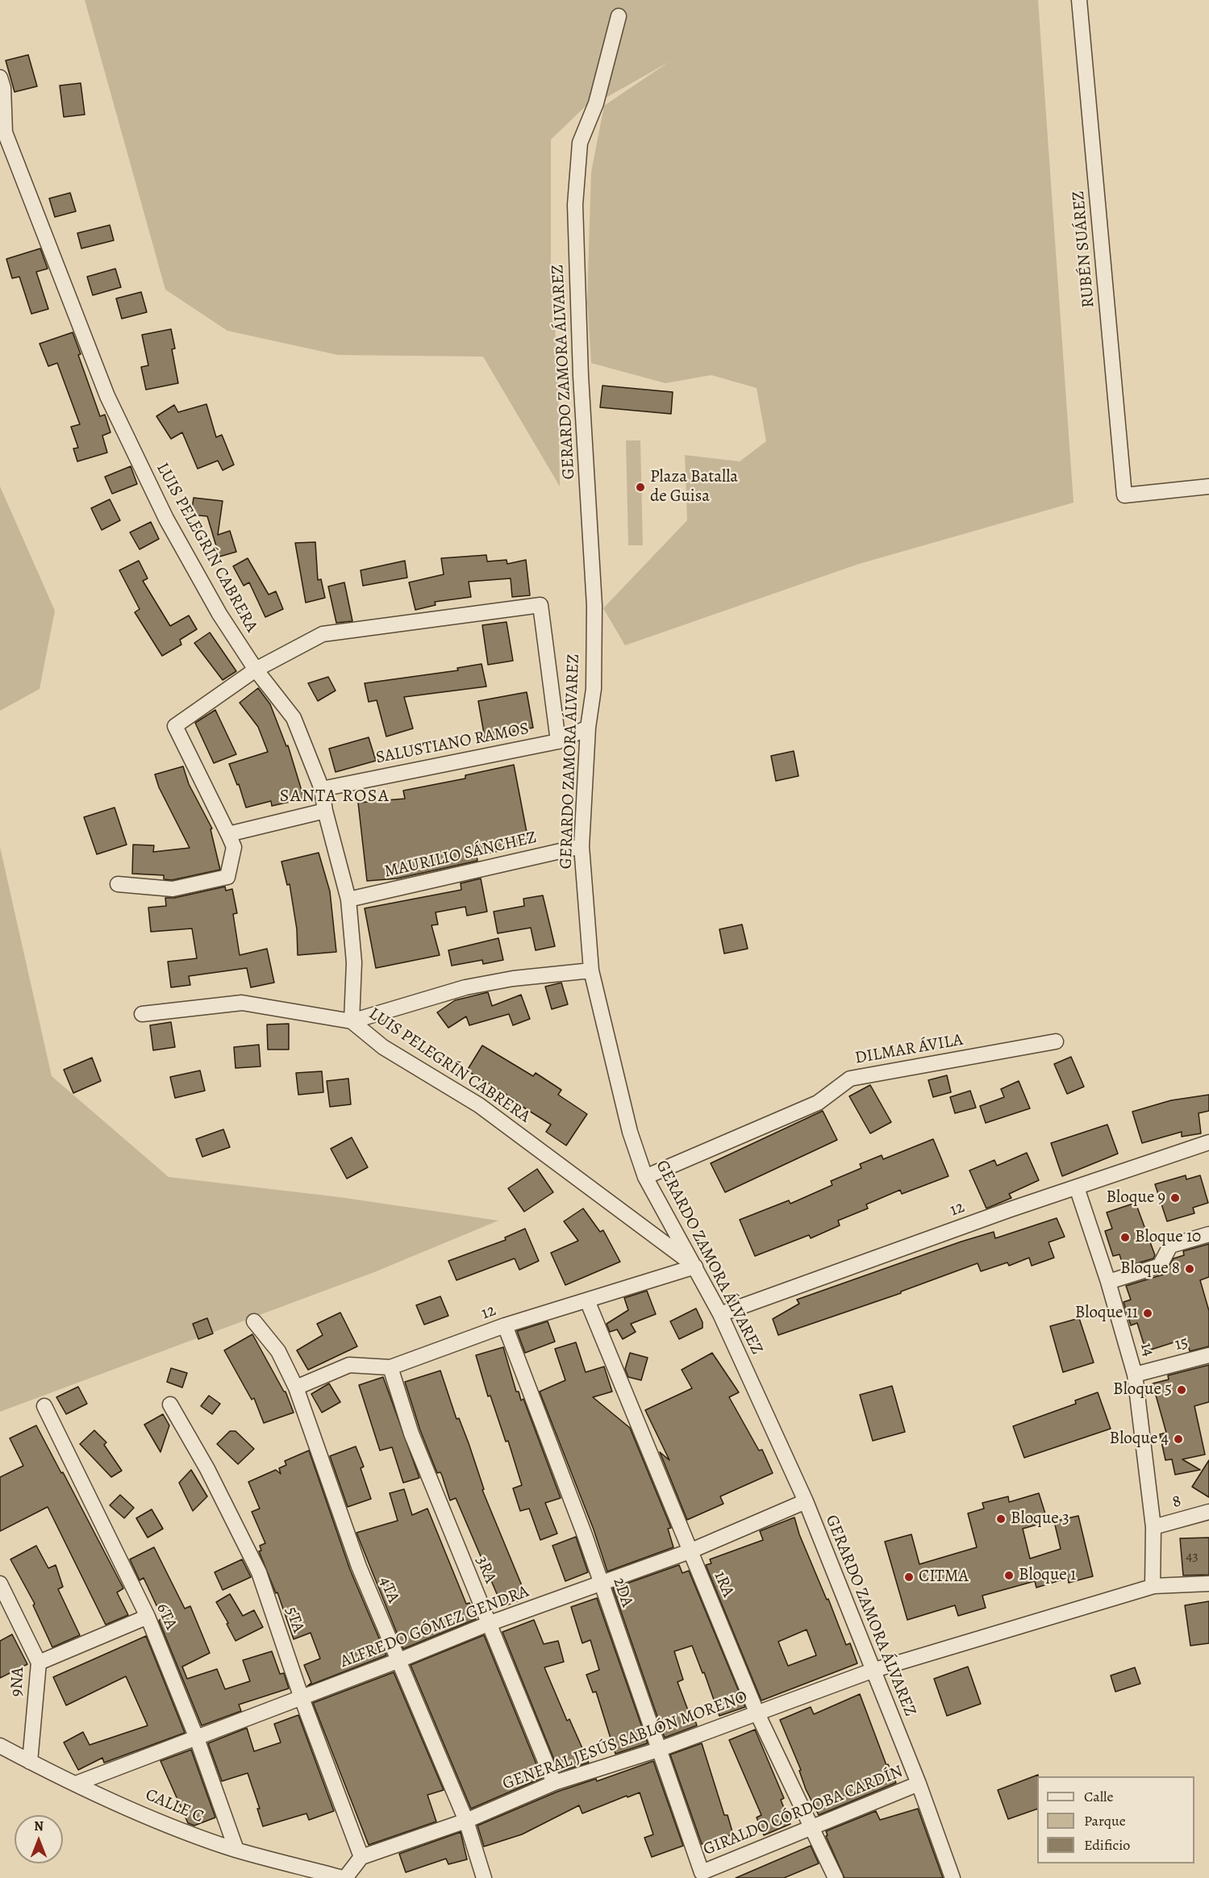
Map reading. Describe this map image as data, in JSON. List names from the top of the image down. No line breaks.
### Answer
{"streets":{"street":["RUBÉN SUÁREZ","GERARDO ZAMORA ÁLVAREZ","LUIS PELEGRÍN CABRERA","SALUSTIANO RAMOS","MAURILIO SÁNCHEZ","DILMAR ÁVILA","12","15","14","8","3RA","1RA","4TA","2DA","6TA","5TA","ALFREDO GÓMEZ GENDRA","9NA","GENERAL JESÚS SABLÓN MORENO","CALLE C","GIRALDO CÓRDOBA CARDÍN"]},"crossings":[["GERARDO ZAMORA ÁLVAREZ","LUIS PELEGRÍN CABRERA"],["GERARDO ZAMORA ÁLVAREZ","SALUSTIANO RAMOS"],["GERARDO ZAMORA ÁLVAREZ","MAURILIO SÁNCHEZ"],["GERARDO ZAMORA ÁLVAREZ","DILMAR ÁVILA"],["GERARDO ZAMORA ÁLVAREZ","12"],["GERARDO ZAMORA ÁLVAREZ","ALFREDO GÓMEZ GENDRA"],["GERARDO ZAMORA ÁLVAREZ","GENERAL JESÚS SABLÓN MORENO"],["GERARDO ZAMORA ÁLVAREZ","GIRALDO CÓRDOBA CARDÍN"],["LUIS PELEGRÍN CABRERA","SALUSTIANO RAMOS"],["LUIS PELEGRÍN CABRERA","MAURILIO SÁNCHEZ"],["LUIS PELEGRÍN CABRERA","12"],["12","14"],["12","3RA"],["12","1RA"],["12","4TA"],["12","2DA"],["15","14"],["14","8"],["14","GENERAL JESÚS SABLÓN MORENO"],["3RA","ALFREDO GÓMEZ GENDRA"],["3RA","GENERAL JESÚS SABLÓN MORENO"],["1RA","ALFREDO GÓMEZ GENDRA"],["1RA","GENERAL JESÚS SABLÓN MORENO"],["1RA","GIRALDO CÓRDOBA CARDÍN"],["4TA","ALFREDO GÓMEZ GENDRA"],["4TA","GENERAL JESÚS SABLÓN MORENO"],["2DA","ALFREDO GÓMEZ GENDRA"],["2DA","GENERAL JESÚS SABLÓN MORENO"],["2DA","GIRALDO CÓRDOBA CARDÍN"],["6TA","ALFREDO GÓMEZ GENDRA"],["6TA","CALLE C"],["5TA","ALFREDO GÓMEZ GENDRA"],["5TA","GENERAL JESÚS SABLÓN MORENO"],["ALFREDO GÓMEZ GENDRA","CALLE C"],["9NA","CALLE C"]],"districts":["SANTA ROSA"],"places":["Plaza Batalla de Guisa","Bloque 9","Bloque 10","Bloque 8","Bloque 11","Bloque 5","Bloque 4","Bloque 3","Bloque 1","CITMA"],"house_numbers":["43"],"legend":["Calle","Parque","Edificio"],"north":"top"}
